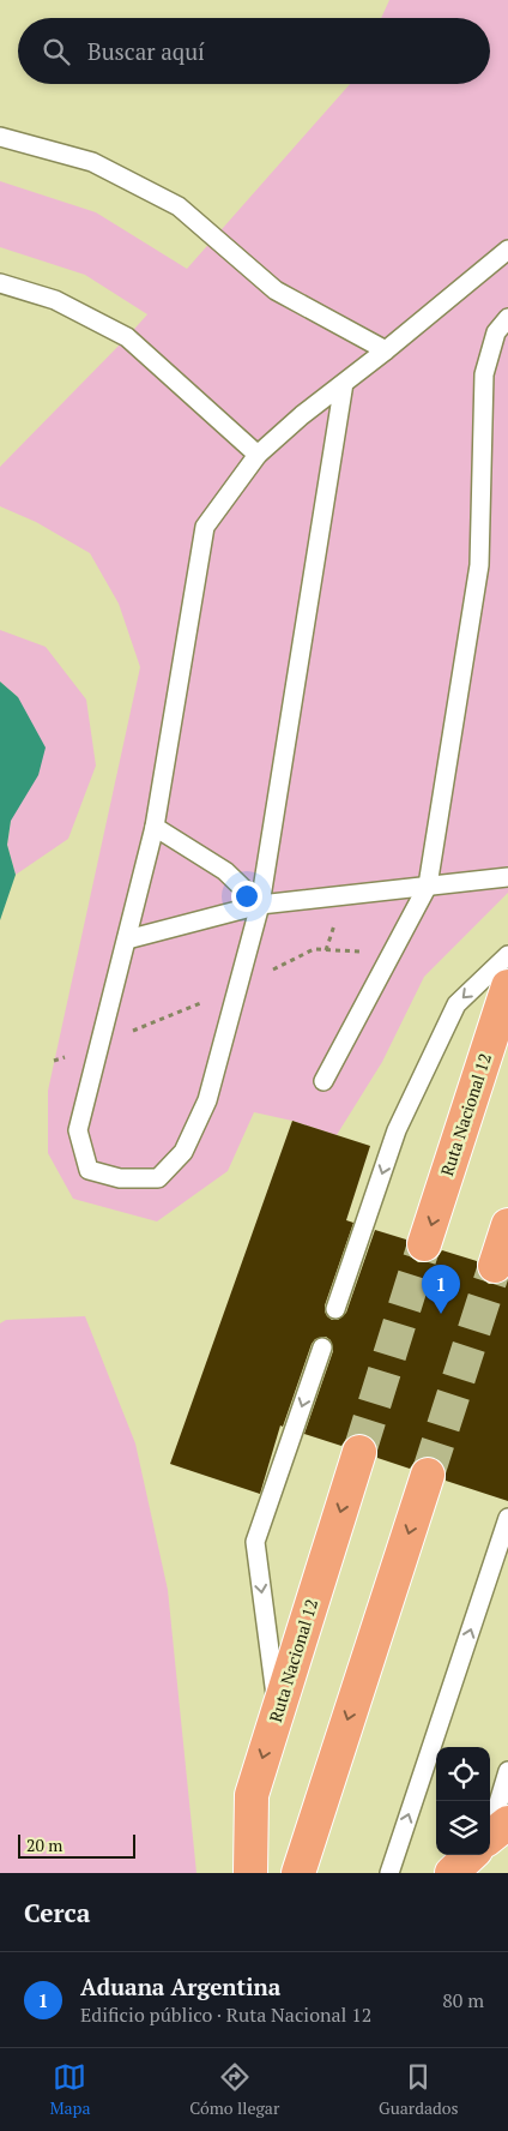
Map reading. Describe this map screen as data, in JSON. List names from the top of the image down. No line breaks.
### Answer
{"streets":{"highway":["Ruta Nacional 12"]},"scale_bar":"20 m","page":{"search":"Buscar aquí","pins":"1","scale":"20 m","heading":"Cerca","list":[{"mark":"1","name":"Aduana Argentina","note":"Edificio público · Ruta Nacional 12","value":"80 m"}],"nav":["Mapa","Cómo llegar","Guardados"]}}
